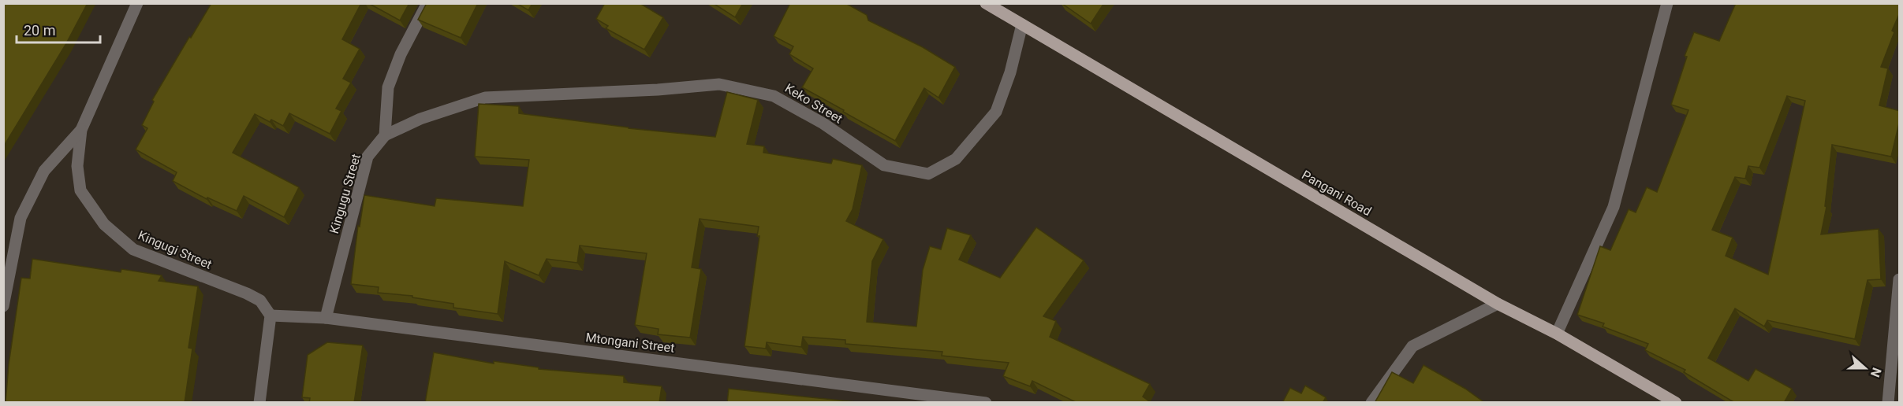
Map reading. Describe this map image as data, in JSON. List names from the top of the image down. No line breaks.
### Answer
{"streets":{"main road":["Pangani Road"],"street":["Keko Street","Kingugu Street","Kingugi Street","Mtongani Street"]},"crossings":[["Keko Street","Pangani Road"],["Keko Street","Kingugu Street"],["Kingugu Street","Mtongani Street"],["Kingugi Street","Mtongani Street"]],"scale_bar":"20 m","north":"right"}
